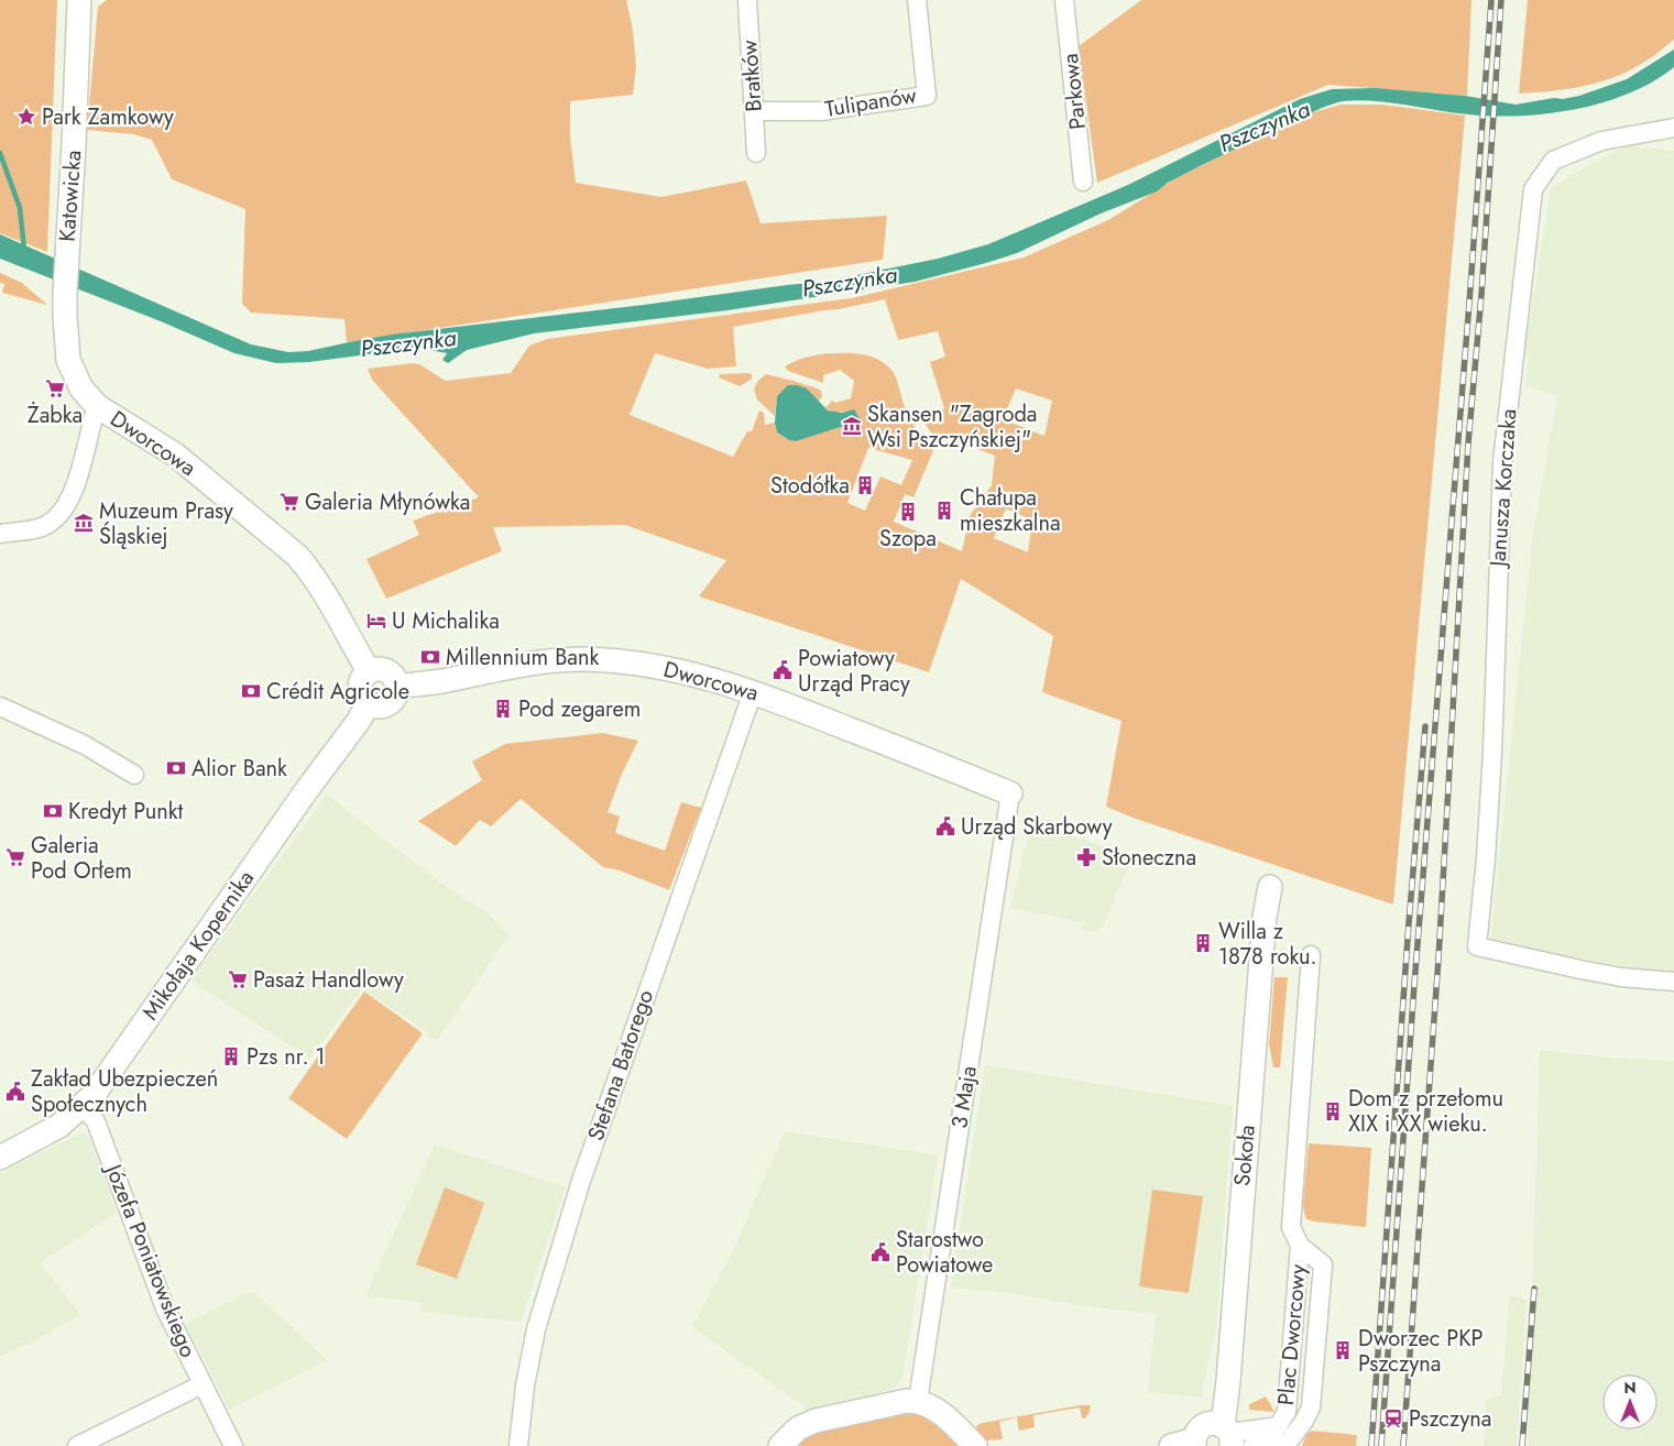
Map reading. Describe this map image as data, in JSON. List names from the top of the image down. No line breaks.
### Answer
{"streets":{"street":["Bratków","Parkowa","Tulipanów","Katowicka","Dworcowa","Janusza Korczaka","Mikołaja Kopernika","Stefana Batorego","3 Maja","Sokoła","Józefa Poniatowskiego","Plac Dworcowy"]},"crossings":[["Bratków","Tulipanów"],["Katowicka","Dworcowa"],["Dworcowa","Mikołaja Kopernika"],["Dworcowa","Stefana Batorego"],["Dworcowa","3 Maja"],["Mikołaja Kopernika","Józefa Poniatowskiego"],["Sokoła","Plac Dworcowy"]],"water":["Pszczynka"],"places":{"place":["Park Zamkowy"],"supermarket":["Żabka","Galeria Młynówka","Galeria Pod Orłem","Pasaż Handlowy"],"museum":["Skansen \"Zagroda Wsi Pszczyńskiej\"","Muzeum Prasy Śląskiej"],"building":["Stodółka","Chałupa mieszkalna","Szopa","Pod zegarem","Willa z 1878 roku.","Pzs nr. 1","Dom z przełomu XIX i XX wieku.","Dworzec PKP Pszczyna"],"hotel":["U Michalika"],"bank":["Millennium Bank","Crédit Agricole","Alior Bank","Kredyt Punkt"],"public building":["Powiatowy Urząd Pracy","Urząd Skarbowy","Zakład Ubezpieczeń Społecznych","Starostwo Powiatowe"],"pharmacy":["Słoneczna"],"station":["Pszczyna"]},"north":"top"}
